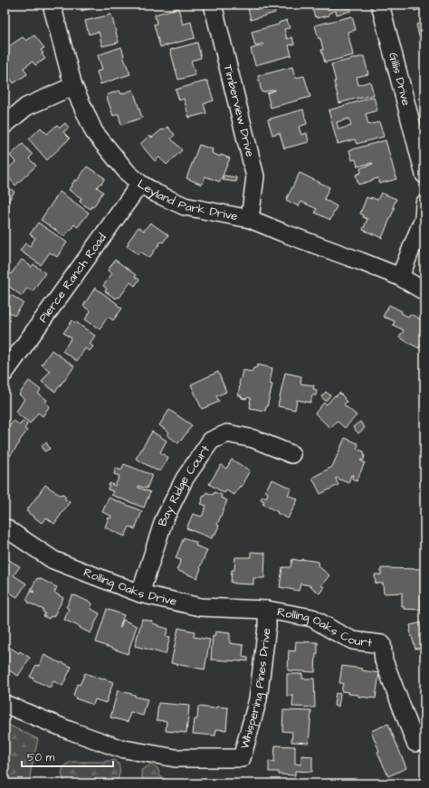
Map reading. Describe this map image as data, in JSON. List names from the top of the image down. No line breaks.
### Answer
{"streets":{"street":["Gillis Drive","Timberview Drive","Leyland Park Drive","Pierce Ranch Road","Bay Ridge Court","Rolling Oaks Drive","Rolling Oaks Court","Whispering Pines Drive"]},"crossings":[["Timberview Drive","Leyland Park Drive"],["Leyland Park Drive","Pierce Ranch Road"],["Bay Ridge Court","Rolling Oaks Drive"],["Rolling Oaks Drive","Rolling Oaks Court"],["Rolling Oaks Drive","Whispering Pines Drive"],["Rolling Oaks Court","Whispering Pines Drive"]],"scale_bar":"50 m"}
